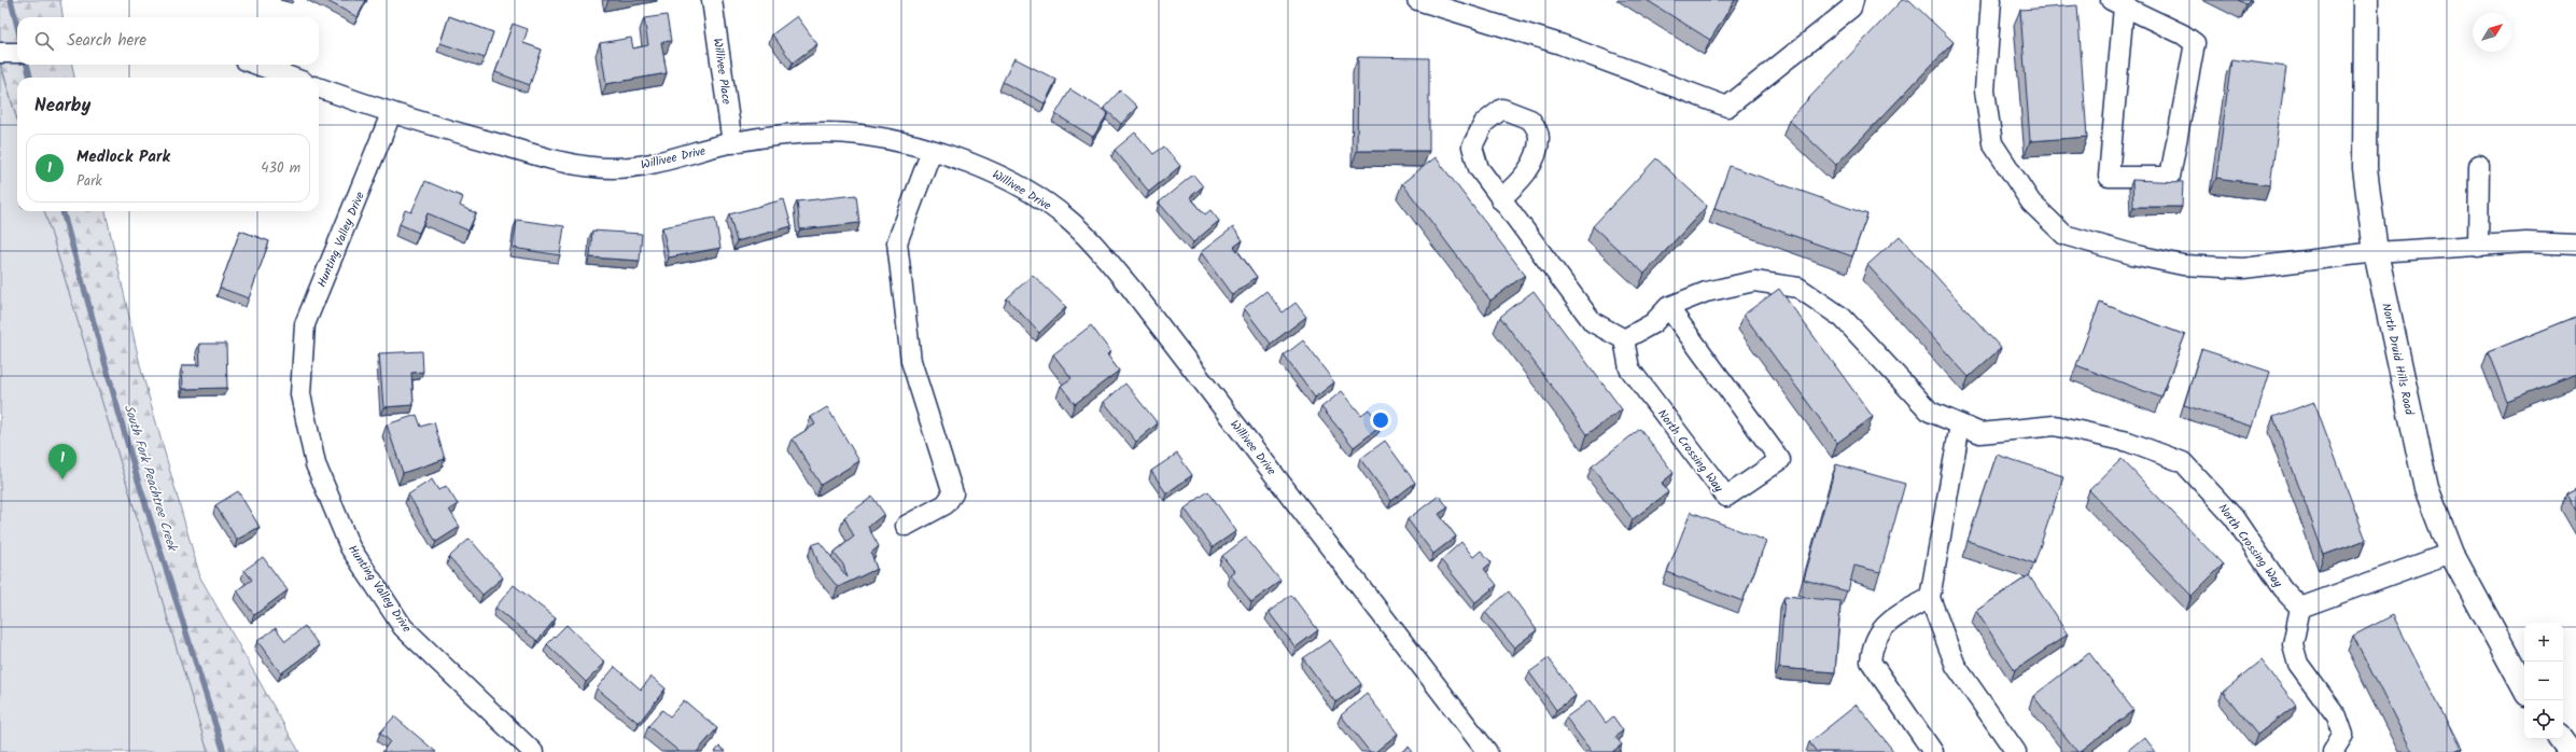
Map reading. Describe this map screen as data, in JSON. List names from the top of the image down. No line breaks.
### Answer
{"streets":{"main road":["North Druid Hills Road"],"street":["Willivee Place","Willivee Drive","Hunting Valley Drive","North Crossing Way"]},"crossings":[["Willivee Place","Willivee Drive"],["Willivee Drive","Hunting Valley Drive"]],"water":["South Fork Peachtree Creek"],"north":"top right","page":{"search":"Search here","heading":"Nearby","list":[{"mark":"1","name":"Medlock Park","note":"Park","value":"430 m"}],"pins":"1","map_buttons":["+","−"]}}
